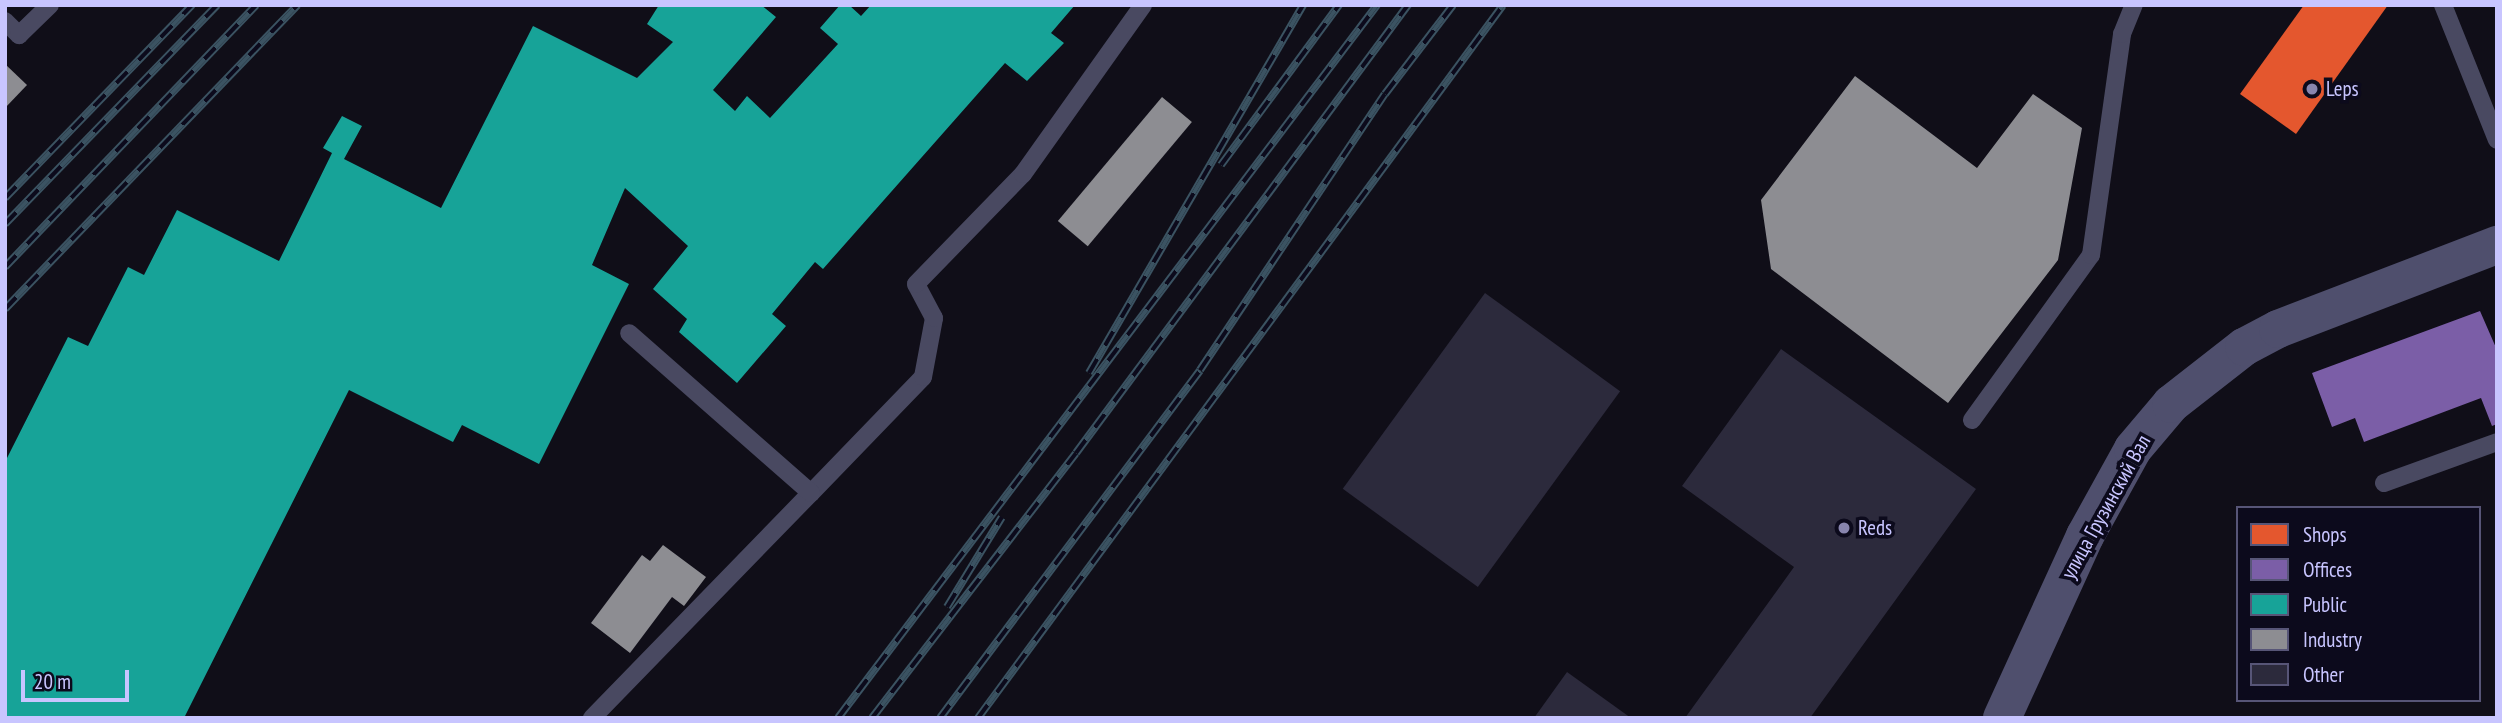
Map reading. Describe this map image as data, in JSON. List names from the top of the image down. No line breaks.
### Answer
{"streets":{"main road":["улица Грузинский Вал"]},"places":["Leps","Reds"],"legend":["Shops","Offices","Public","Industry","Other"],"scale_bar":"20 m"}
